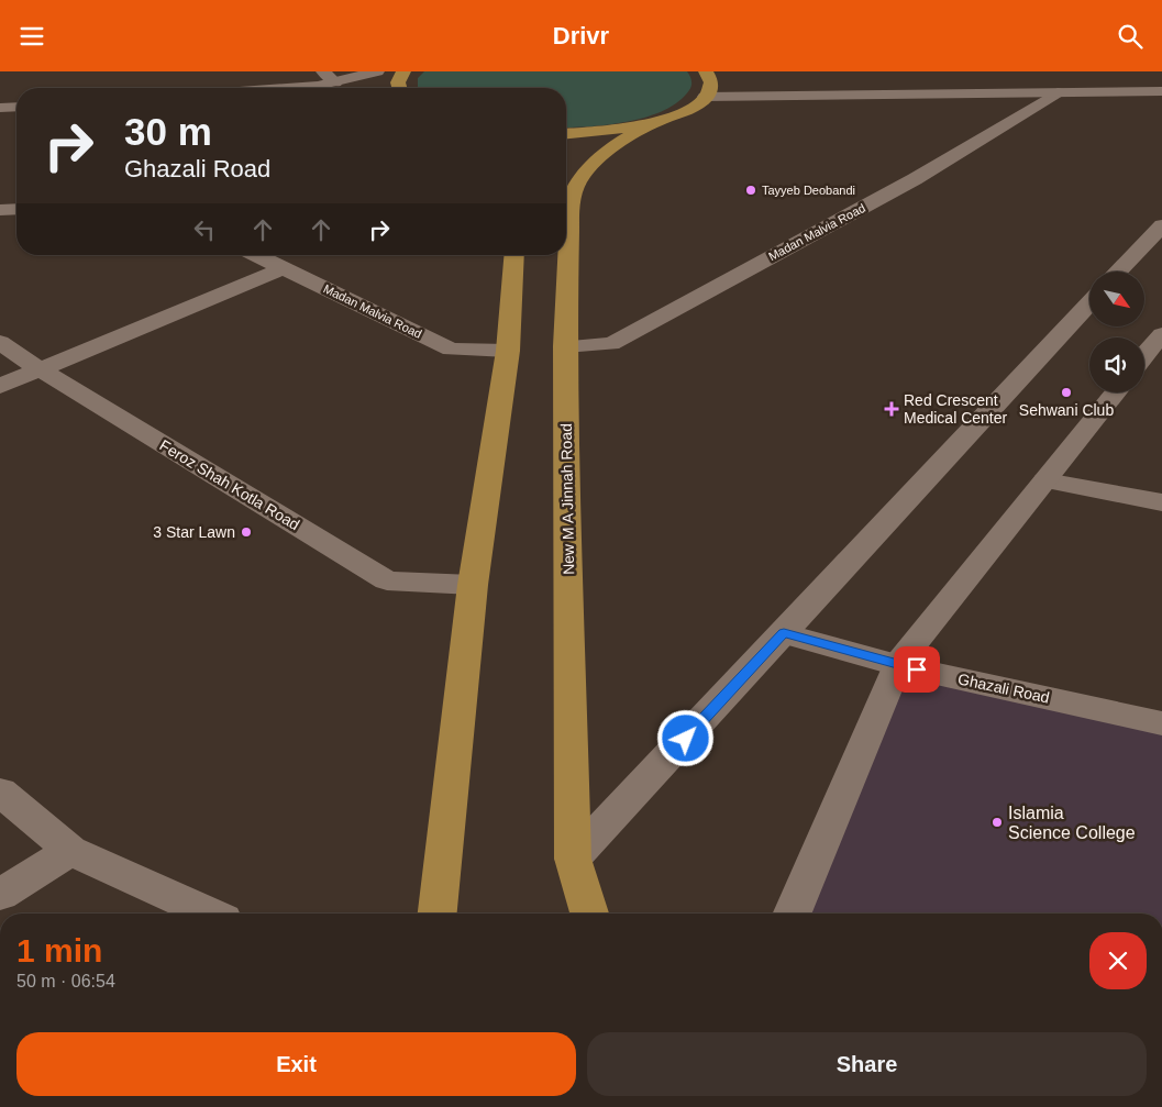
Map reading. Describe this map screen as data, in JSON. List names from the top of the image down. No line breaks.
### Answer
{"streets":{"main road":["New M A Jinnah Road"],"street":["Madan Malvia Road","Feroz Shah Kotla Road","Ghazali Road"]},"crossings":[["Madan Malvia Road","New M A Jinnah Road"]],"places":{"other":["Tayyeb Deobandi","Sehwani Club","3 Star Lawn","Islamia Science College"],"health":["Red Crescent Medical Center"]},"north":"bottom right","page":{"header":"Drivr","turn":["30 m","Ghazali Road"],"heading":["1 min","50 m · 06:54"],"buttons":["Exit","Share"]}}
